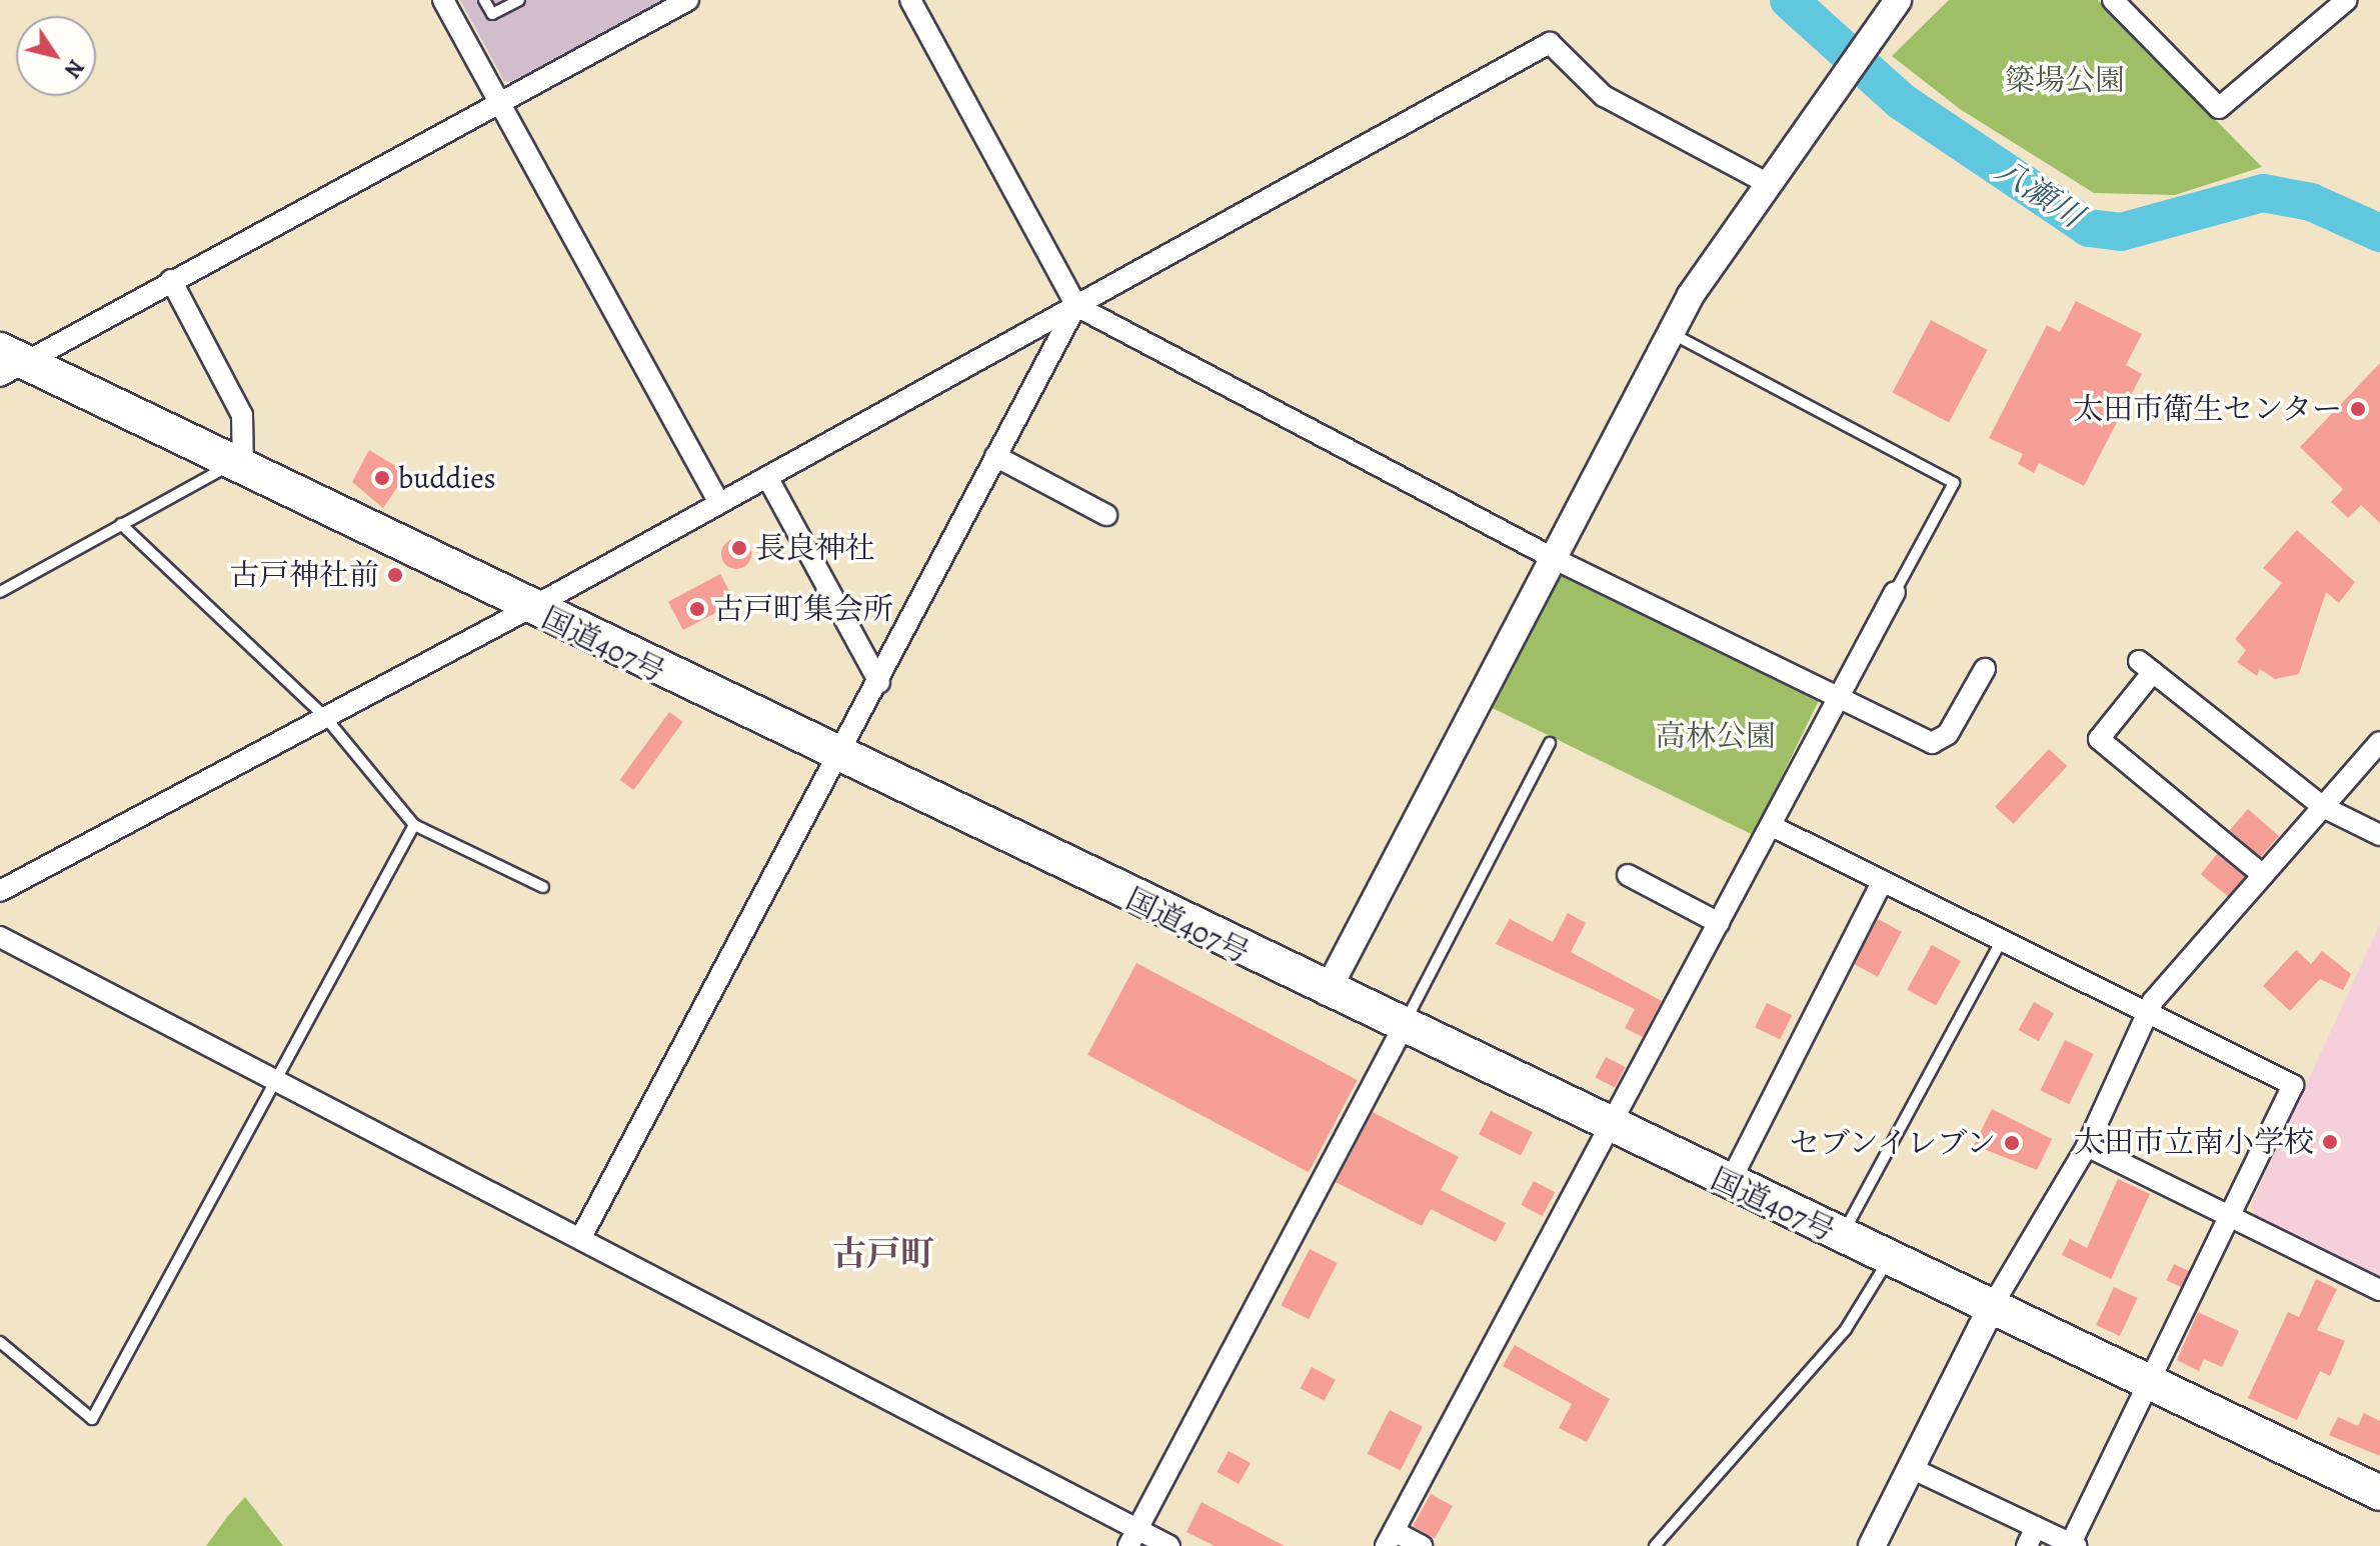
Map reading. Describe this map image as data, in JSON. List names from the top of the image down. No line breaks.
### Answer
{"streets":{"highway":["国道407号"]},"districts":["古戸町"],"water":["八瀬川"],"parks":["簗場公園","高林公園"],"places":["太田市衛生センター","buddies","長良神社","古戸神社前","古戸町集会所","太田市立南小学校","セブンイレブン"],"north":"bottom right"}
